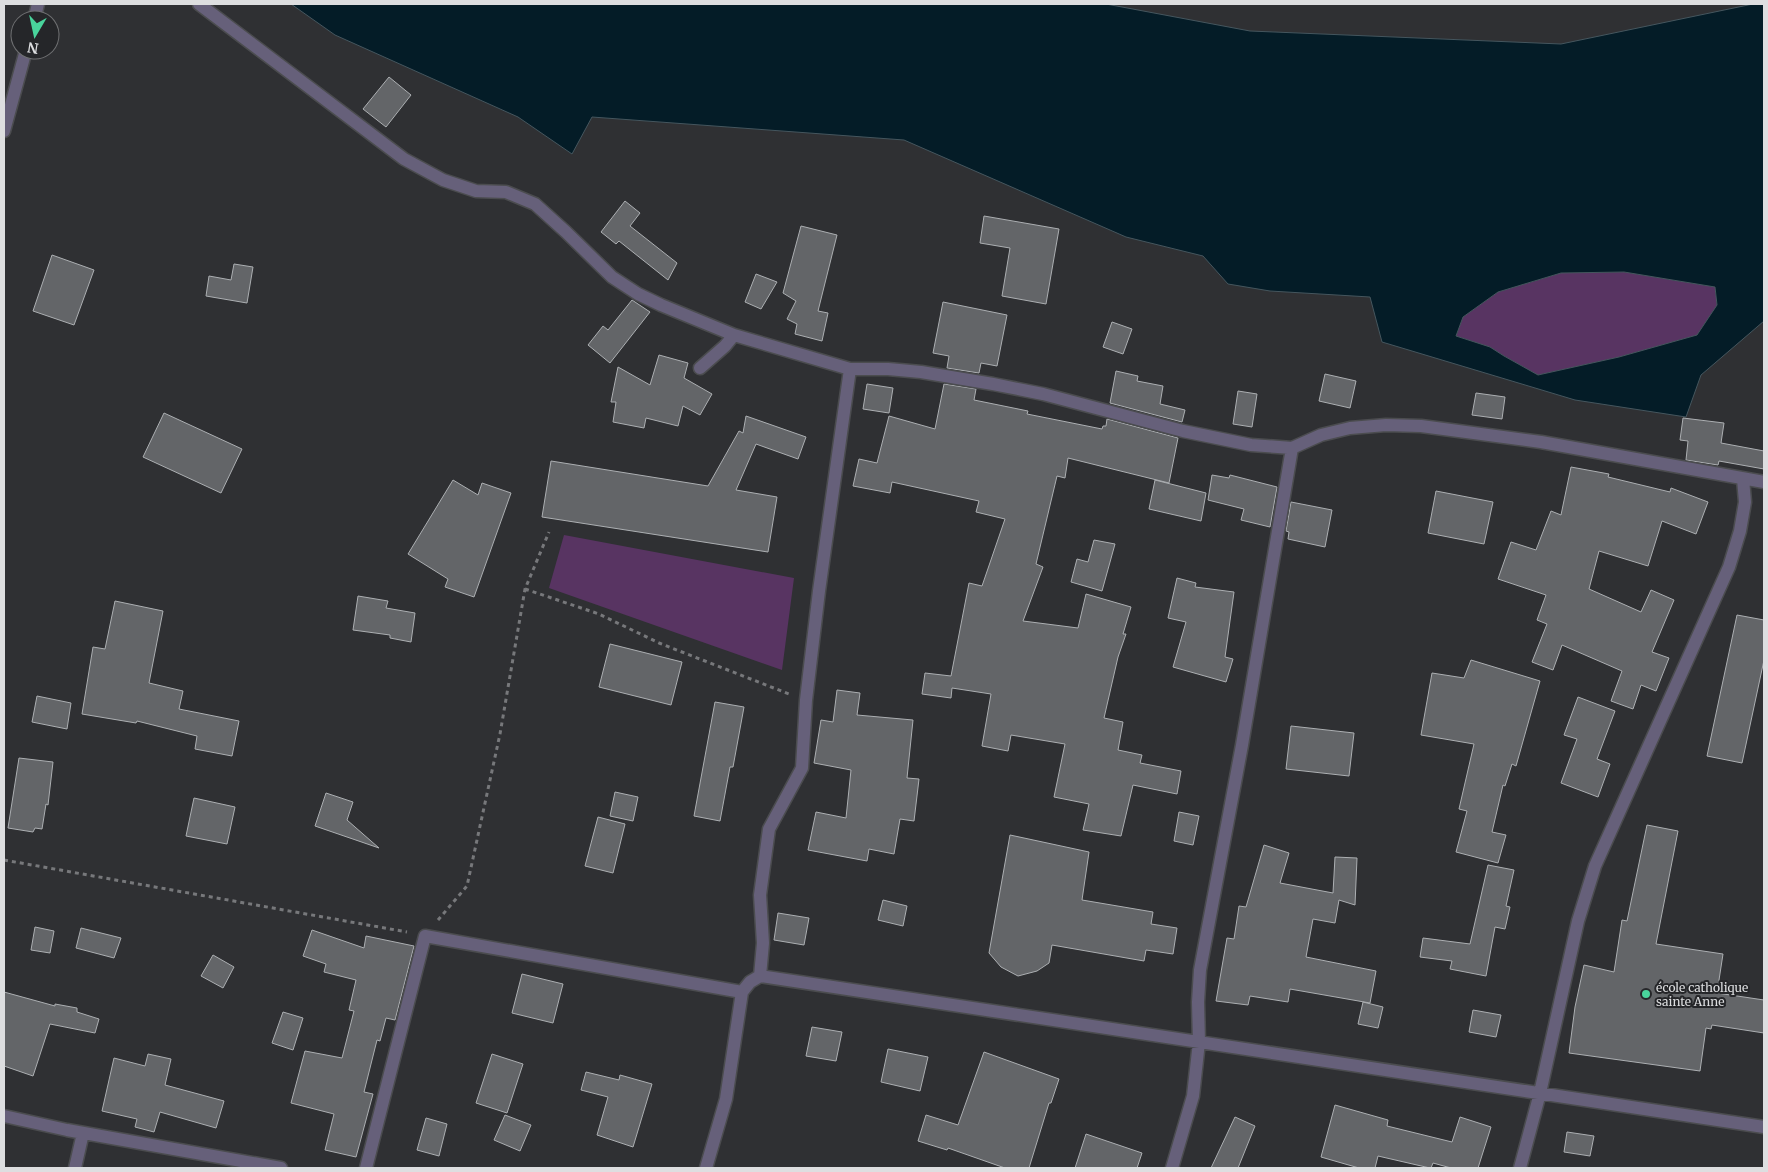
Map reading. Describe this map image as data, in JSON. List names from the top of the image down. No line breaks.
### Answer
{"places":["école catholique sainte Anne"],"north":"bottom"}
